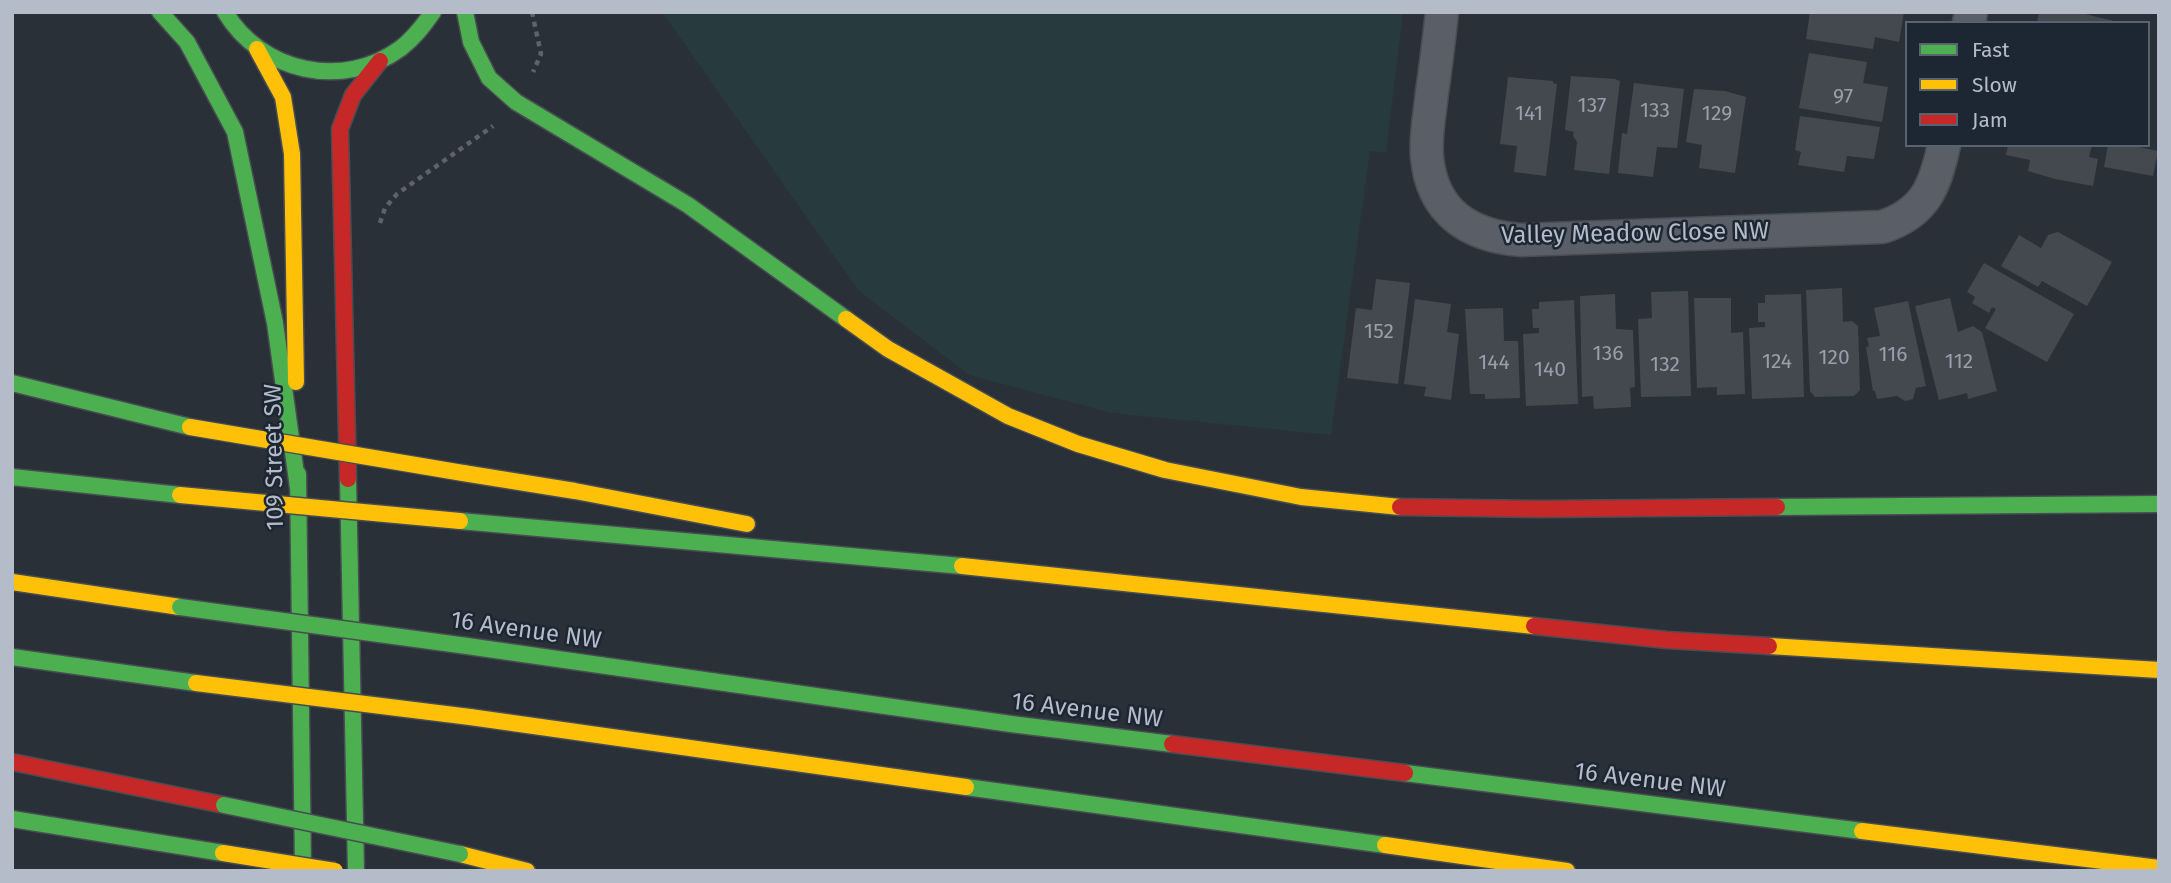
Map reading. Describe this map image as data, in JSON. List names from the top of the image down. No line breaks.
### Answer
{"streets":{"main road":["109 Street SW","16 Avenue NW"],"street":["Valley Meadow Close NW"]},"house_numbers":["97","137","133","141","129","152","136","116","120","124","112","144","132","140"],"legend":["Fast","Slow","Jam"]}
